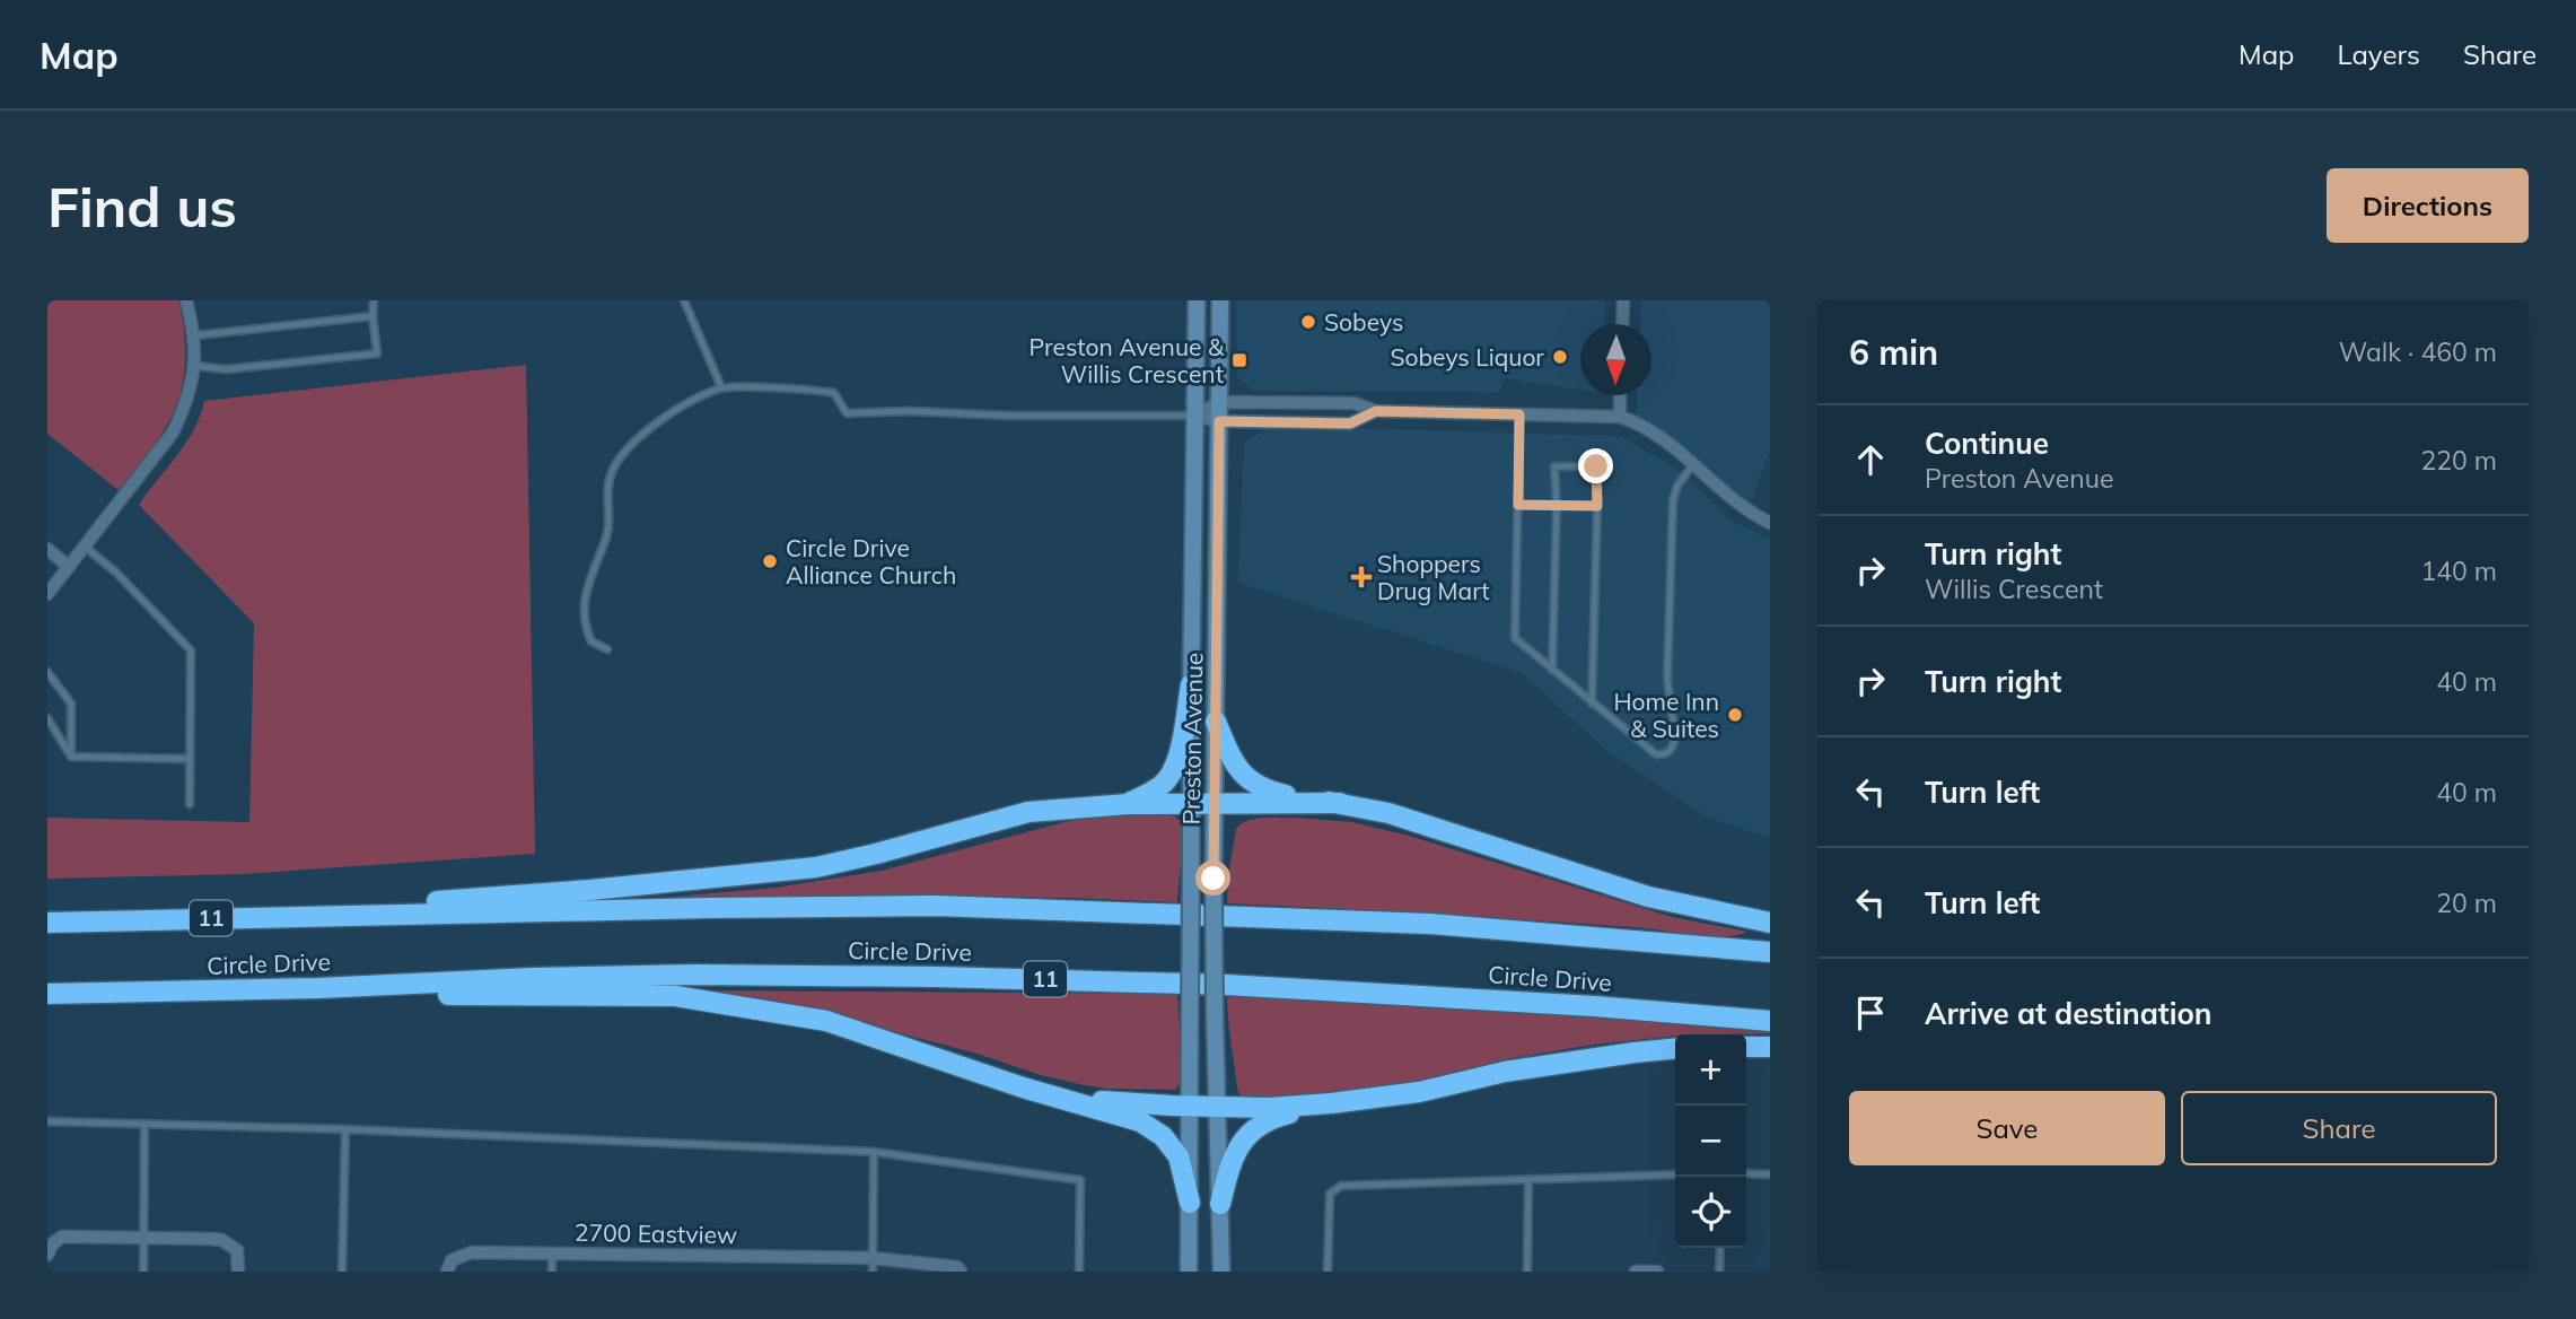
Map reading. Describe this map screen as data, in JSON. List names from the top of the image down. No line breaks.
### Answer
{"streets":{"highway":["11","Circle Drive"],"main road":["Preston Avenue"],"street":["2700 Eastview"]},"places":{"other":["Sobeys","Sobeys Liquor","Circle Drive Alliance Church","Home Inn & Suites"],"transit":["Preston Avenue & Willis Crescent"],"health":["Shoppers Drug Mart"]},"north":"bottom","page":{"header":"Map","nav":["Map","Layers","Share"],"buttons":["Directions",["Save","Share"]],"title":"Find us","heading":["6 min","Walk · 460 m"],"list":[["Continue","Preston Avenue","220 m"],["Turn right","Willis Crescent","140 m"],["Turn right","40 m"],["Turn left","40 m"],["Turn left","20 m"],"Arrive at destination"],"map_buttons":["+","−"]}}
